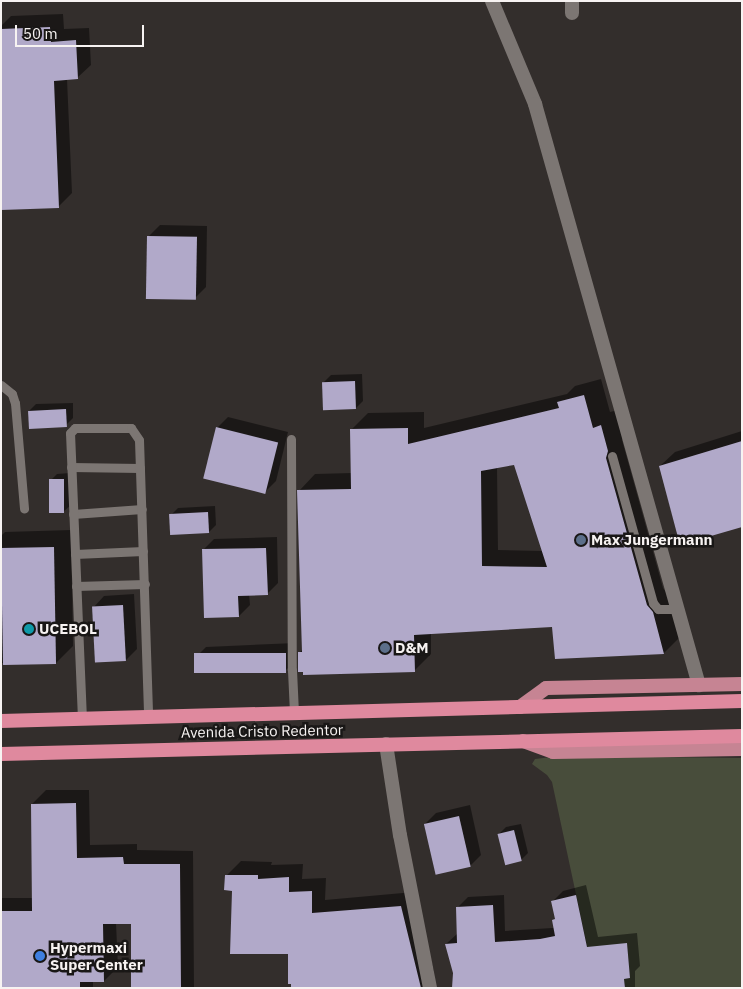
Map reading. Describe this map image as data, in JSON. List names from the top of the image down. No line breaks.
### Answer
{"streets":{"highway":["Avenida Cristo Redentor"]},"places":["Max Jungermann","UCEBOL","D&M","Hypermaxi Super Center"],"scale_bar":"50 m"}
